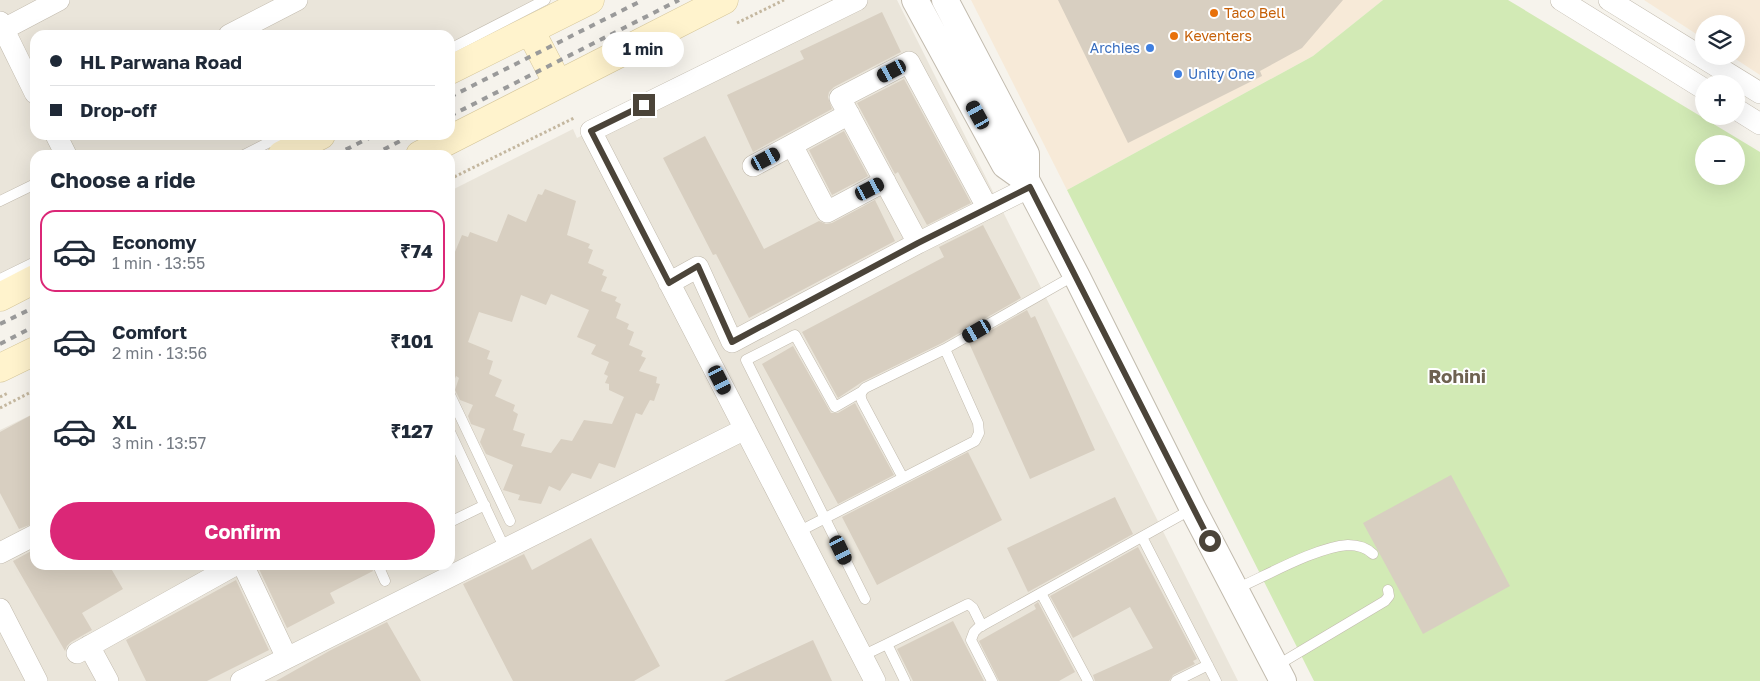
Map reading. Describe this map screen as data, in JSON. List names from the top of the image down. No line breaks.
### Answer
{"districts":["Rohini"],"places":["Taco Bell","Keventers","Archies","Unity One"],"page":{"map_buttons":["+","−"],"banner":["HL Parwana Road","Drop-off"],"bubble":"1 min","heading":"Choose a ride","list":[{"name":"Economy","note":"1 min · 13:55","value":"₹74"},{"name":"Comfort","note":"2 min · 13:56","value":"₹101"},{"name":"XL","note":"3 min · 13:57","value":"₹127"}],"buttons":"Confirm"}}
